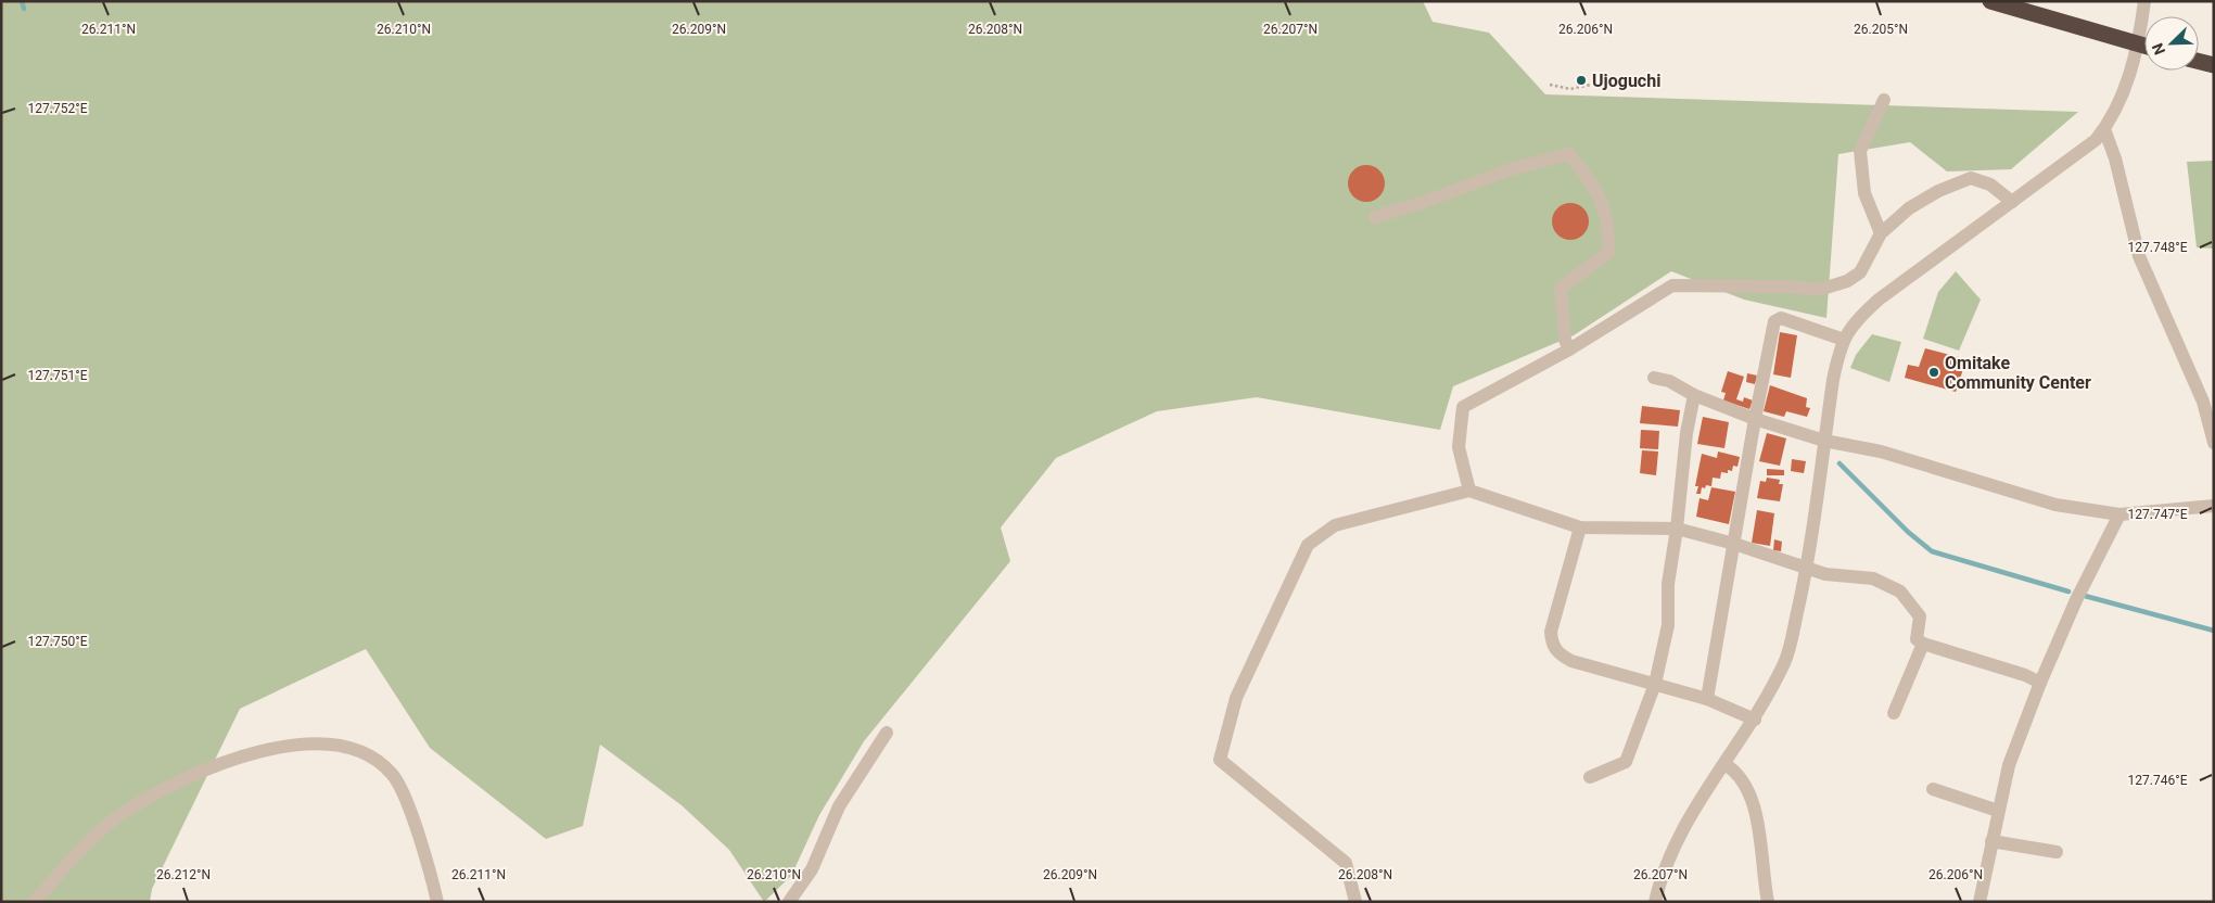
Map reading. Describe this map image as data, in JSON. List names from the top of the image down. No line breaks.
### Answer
{"places":["Ujoguchi","Omitake Community Center"],"north":"bottom left","coordinates":["26.211°N","26.210°N","26.209°N","26.208°N","26.207°N","26.206°N","26.205°N","127.752°E","127.748°E","127.751°E","127.747°E","127.750°E","127.746°E","26.212°N"]}
